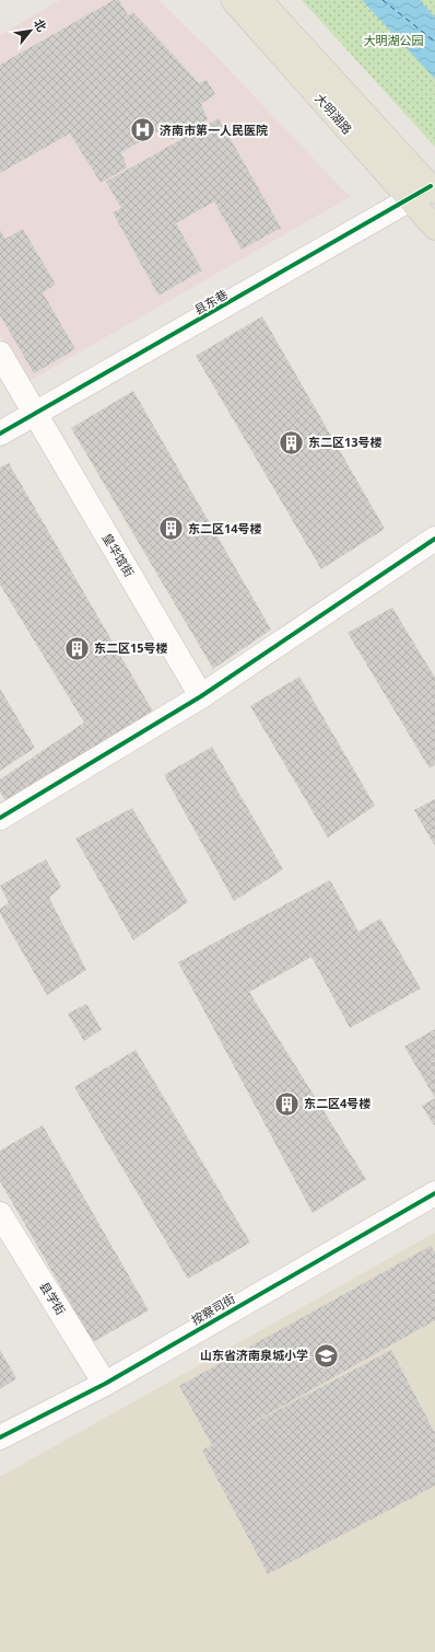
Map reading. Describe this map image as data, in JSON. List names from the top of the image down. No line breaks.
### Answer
{"streets":{"main road":["大明湖路"],"street":["县东巷","皇华馆街","县学街","按察司街"]},"crossings":[["大明湖路","县东巷"],["县东巷","皇华馆街"],["县学街","按察司街"]],"parks":["大明湖公园"],"places":{"hospital":["济南市第一人民医院"],"building":["东二区13号楼","东二区14号楼","东二区15号楼","东二区4号楼"],"school or university":["山东省济南泉城小学"]},"north":"top right"}
